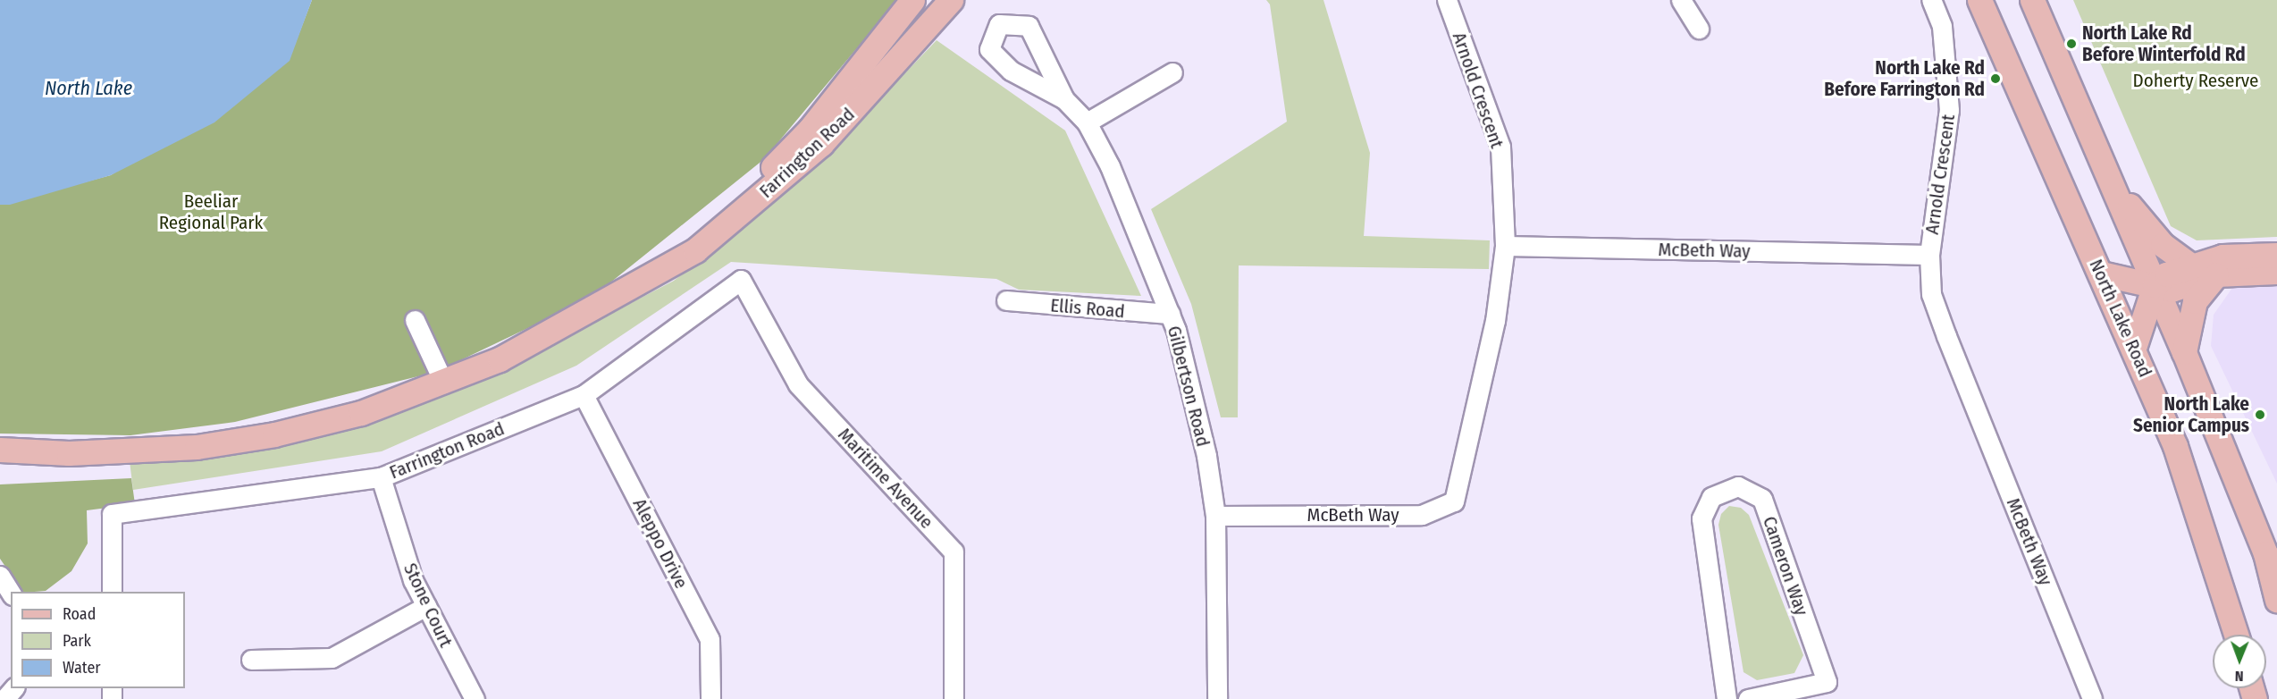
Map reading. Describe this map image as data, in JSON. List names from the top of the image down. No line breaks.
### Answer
{"streets":{"main road":["Farrington Road","North Lake Road"],"street":["Arnold Crescent","McBeth Way","Ellis Road","Gilbertson Road","Maritime Avenue","Aleppo Drive","Cameron Way","Stone Court"]},"crossings":[["Arnold Crescent","McBeth Way"],["Farrington Road","Maritime Avenue"],["Farrington Road","Aleppo Drive"],["Farrington Road","Stone Court"],["McBeth Way","Gilbertson Road"],["Ellis Road","Gilbertson Road"]],"water":["North Lake"],"parks":["Doherty Reserve","Beeliar Regional Park"],"places":["North Lake Rd Before Winterfold Rd","North Lake Rd Before Farrington Rd","North Lake Senior Campus"],"legend":["Road","Park","Water"],"north":"bottom"}
